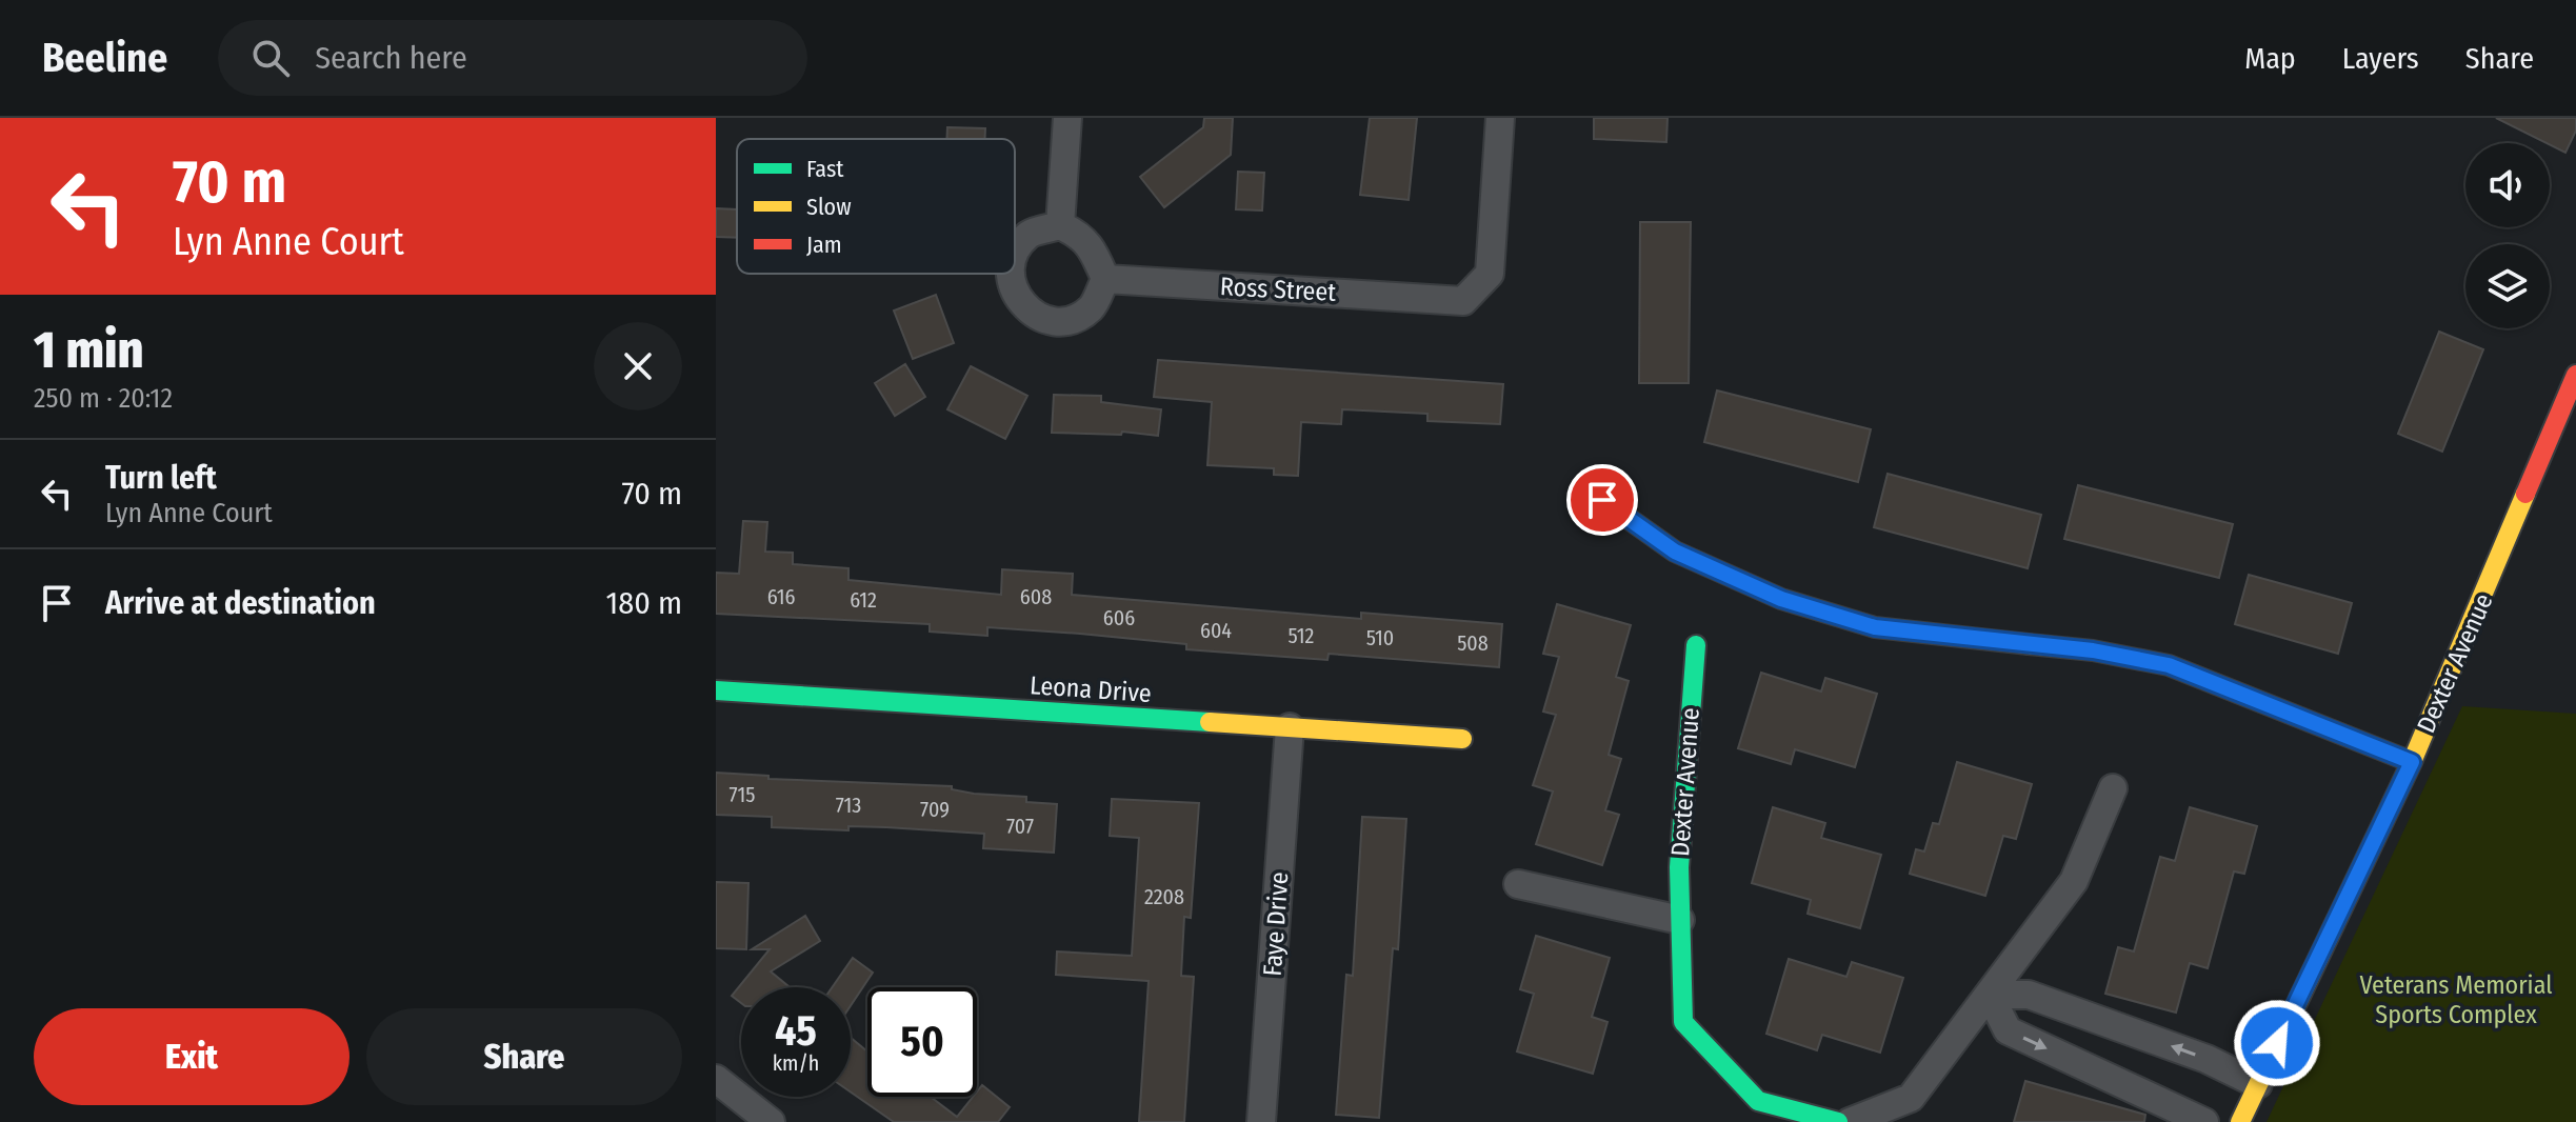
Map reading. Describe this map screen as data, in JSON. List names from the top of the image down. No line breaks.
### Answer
{"streets":{"street":["Ross Street","Dexter Avenue","Leona Drive","Faye Drive"]},"crossings":[["Leona Drive","Faye Drive"]],"parks":["Veterans Memorial Sports Complex"],"house_numbers":["616","608","612","606","604","512","510","508","715","713","709","707","2208"],"legend":["Fast","Slow","Jam"],"page":{"header":"Beeline","search":"Search here","nav":["Map","Layers","Share"],"turn":["70 m","Lyn Anne Court"],"heading":["1 min","250 m · 20:12"],"list":[{"name":"Turn left","note":"Lyn Anne Court","value":"70 m"},{"name":"Arrive at destination","value":"180 m"}],"speed":"45 km/h","limit":"50","buttons":["Exit","Share"]}}
